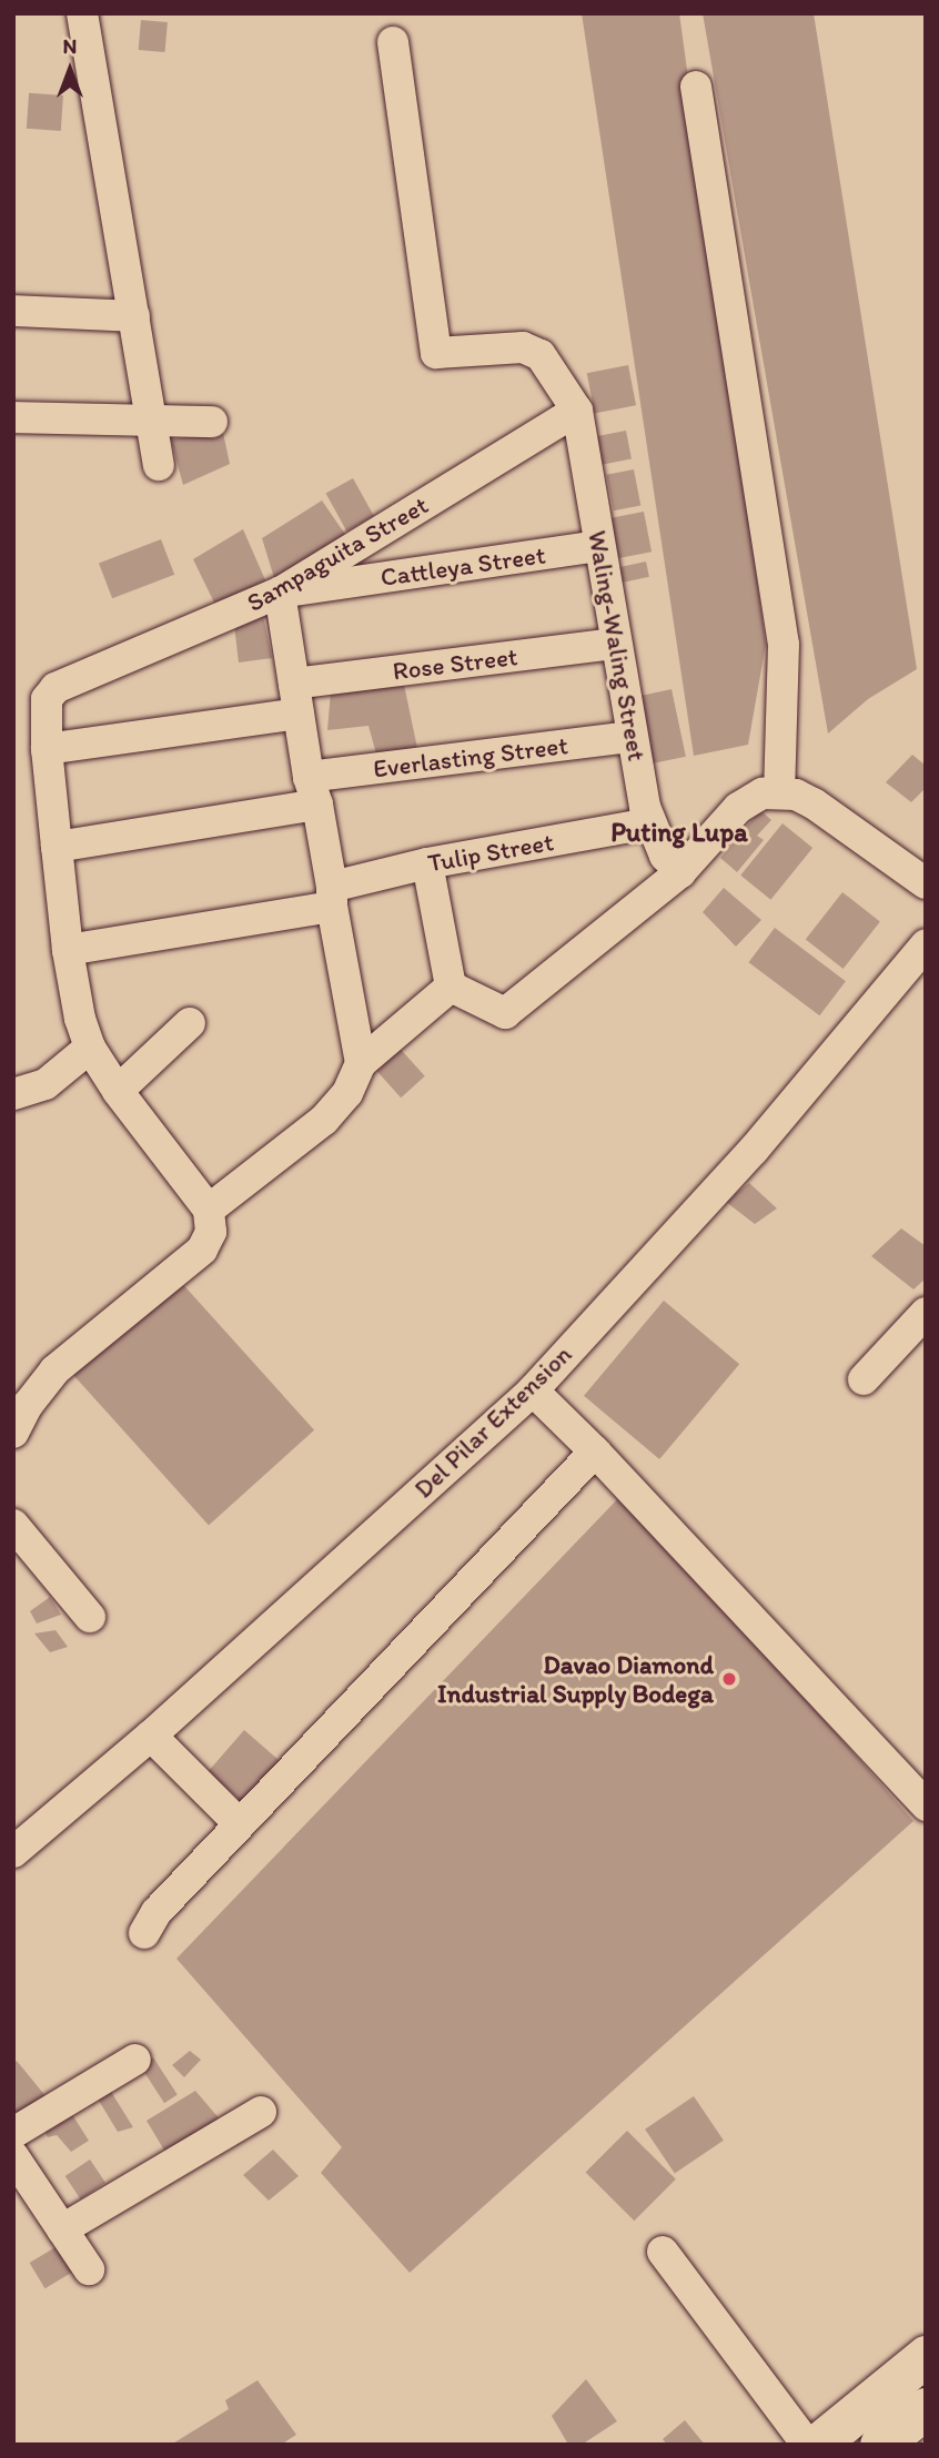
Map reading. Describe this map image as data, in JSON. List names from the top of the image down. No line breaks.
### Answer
{"streets":{"street":["Sampaguita Street","Cattleya Street","Waling-Waling Street","Rose Street","Everlasting Street","Tulip Street","Del Pilar Extension"]},"crossings":[["Sampaguita Street","Cattleya Street"],["Sampaguita Street","Waling-Waling Street"],["Sampaguita Street","Rose Street"],["Cattleya Street","Waling-Waling Street"],["Waling-Waling Street","Rose Street"],["Waling-Waling Street","Everlasting Street"],["Waling-Waling Street","Tulip Street"]],"districts":["Puting Lupa"],"places":["Davao Diamond Industrial Supply Bodega"],"north":"top"}
